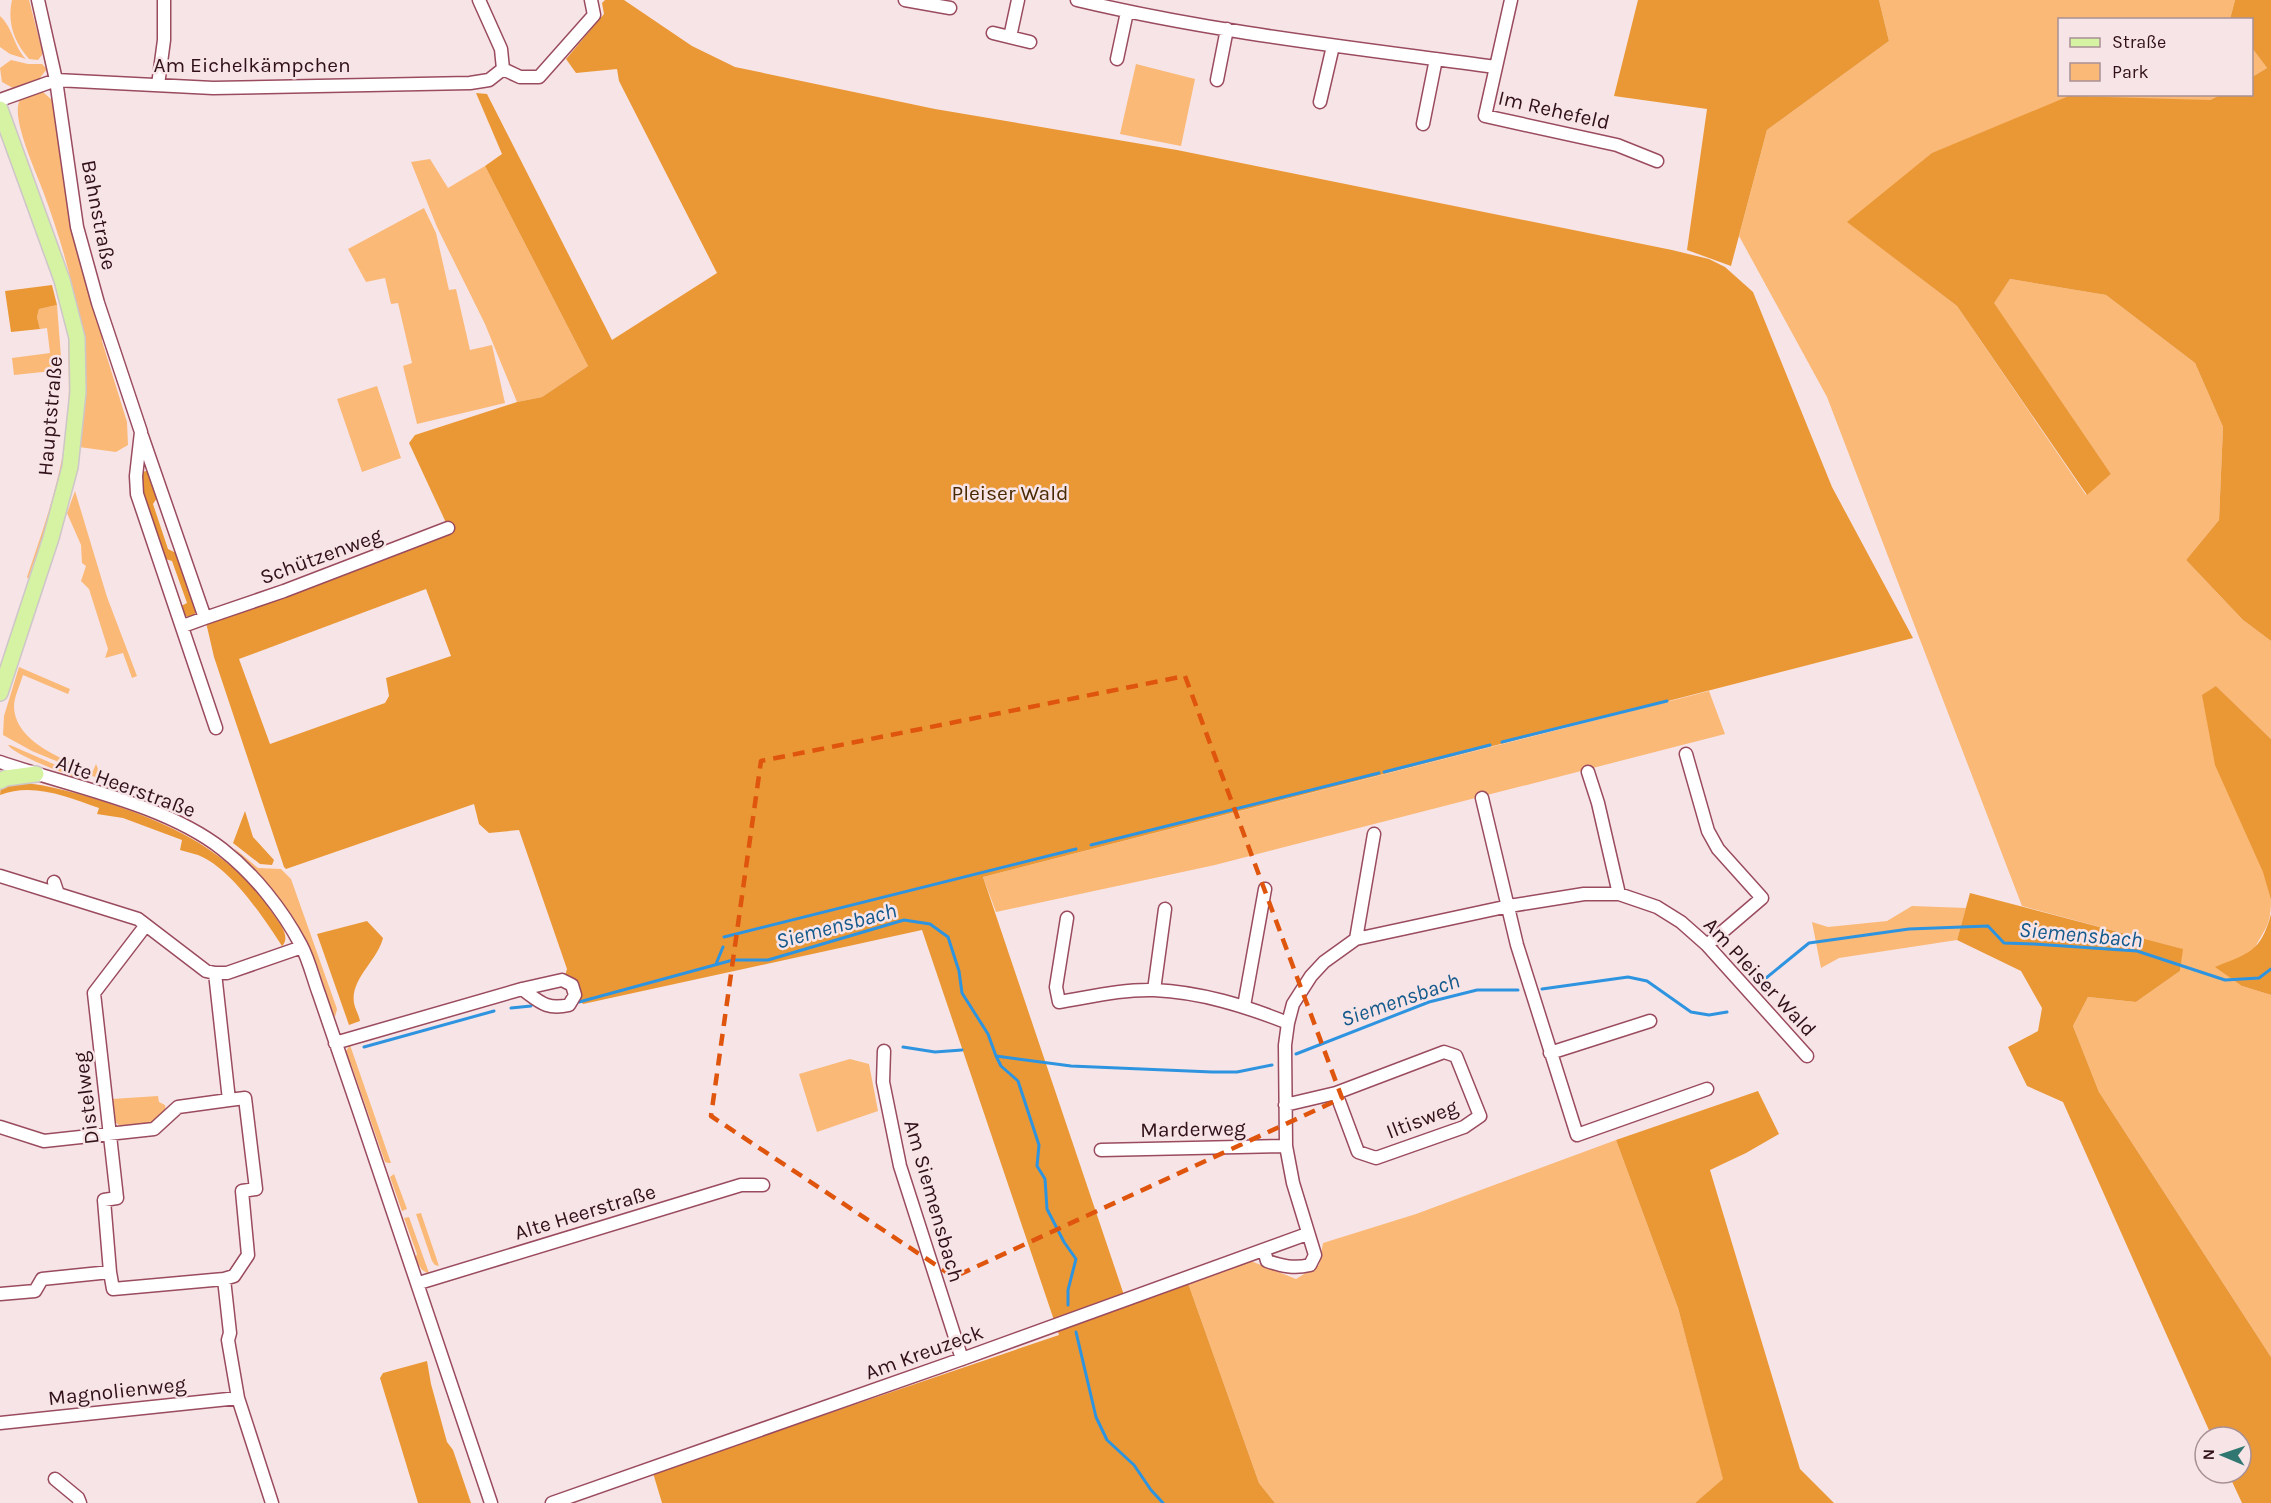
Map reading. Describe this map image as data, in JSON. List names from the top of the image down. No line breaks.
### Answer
{"streets":{"main road":["Hauptstraße"],"street":["Am Eichelkämpchen","Im Rehefeld","Bahnstraße","Schützenweg","Alte Heerstraße","Am Pleiser Wald","Distelweg","Iltisweg","Marderweg","Am Siemensbach","Am Kreuzeck","Magnolienweg"]},"crossings":[["Am Eichelkämpchen","Bahnstraße"],["Bahnstraße","Schützenweg"],["Am Pleiser Wald","Iltisweg"],["Am Pleiser Wald","Marderweg"],["Am Pleiser Wald","Am Kreuzeck"],["Am Siemensbach","Am Kreuzeck"]],"water":["Siemensbach"],"parks":["Pleiser Wald"],"legend":["Straße","Park"],"north":"left"}
